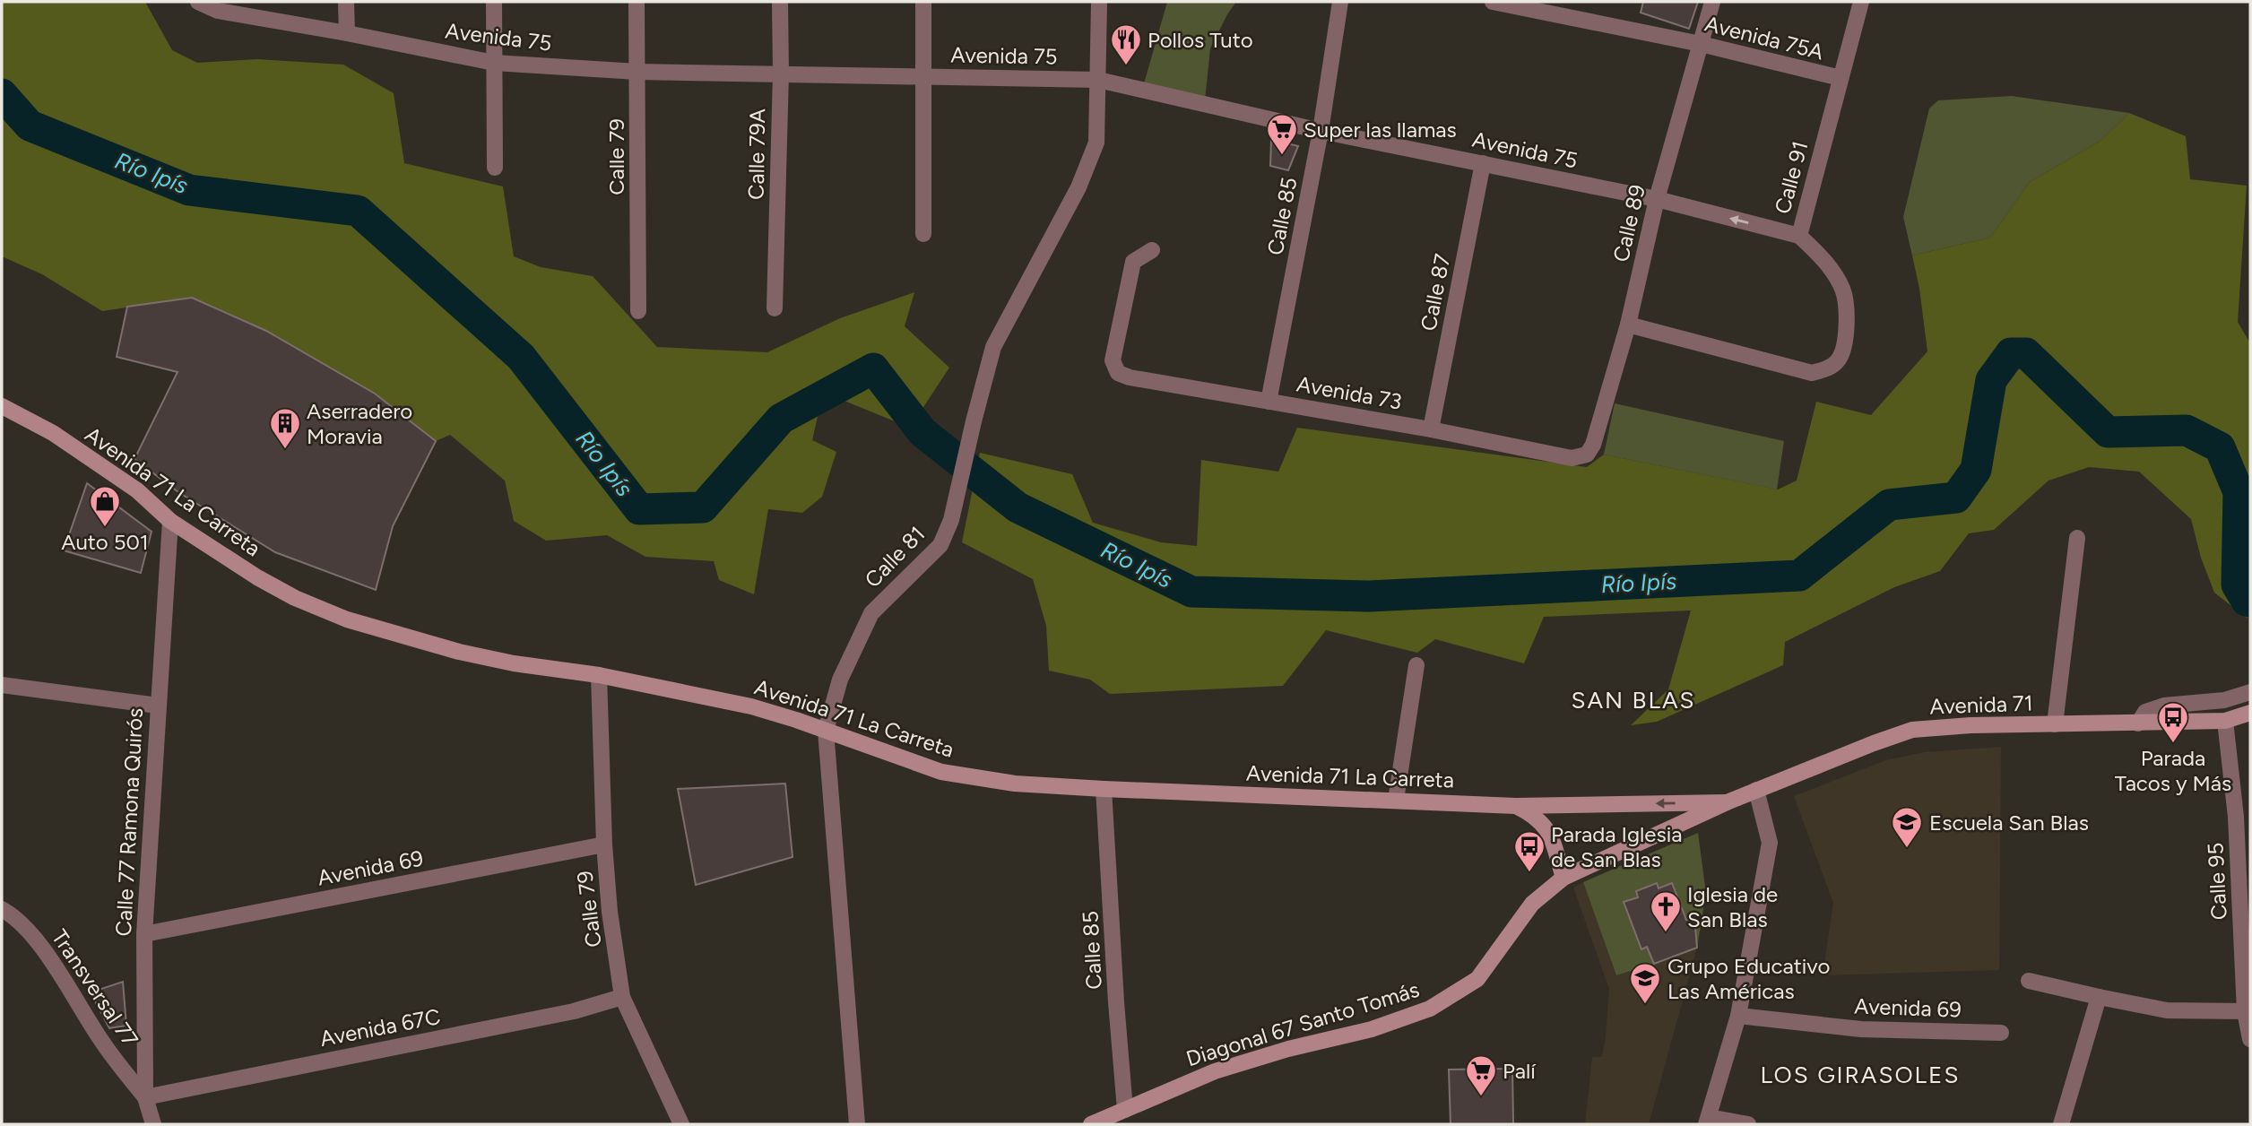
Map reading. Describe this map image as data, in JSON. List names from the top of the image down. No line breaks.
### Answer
{"streets":{"street":["Avenida 75","Avenida 75A","Calle 79A","Calle 79","Calle 91","Calle 85","Calle 89","Calle 87","Avenida 73","Avenida 71 La Carreta","Calle 81","Avenida 71","Calle 77 Ramona Quirós","Avenida 69","Calle 95","Transversal 77","Diagonal 67 Santo Tomás","Avenida 67C"]},"crossings":[["Avenida 75","Calle 79A"],["Avenida 75","Calle 79"],["Avenida 75","Calle 91"],["Avenida 75","Calle 85"],["Avenida 75","Calle 89"],["Avenida 75","Calle 87"],["Avenida 75","Calle 81"],["Avenida 75A","Calle 91"],["Avenida 75A","Calle 89"],["Calle 79","Avenida 71 La Carreta"],["Calle 79","Avenida 69"],["Calle 79","Avenida 67C"],["Calle 91","Calle 89"],["Calle 85","Avenida 73"],["Calle 85","Avenida 71 La Carreta"],["Calle 85","Diagonal 67 Santo Tomás"],["Calle 89","Avenida 73"],["Calle 87","Avenida 73"],["Avenida 71 La Carreta","Calle 81"],["Avenida 71 La Carreta","Avenida 71"],["Avenida 71 La Carreta","Calle 77 Ramona Quirós"],["Avenida 71 La Carreta","Diagonal 67 Santo Tomás"],["Avenida 71","Calle 95"],["Avenida 71","Diagonal 67 Santo Tomás"],["Calle 77 Ramona Quirós","Avenida 69"],["Calle 77 Ramona Quirós","Transversal 77"],["Calle 77 Ramona Quirós","Avenida 67C"],["Transversal 77","Avenida 67C"]],"districts":["SAN BLAS","LOS GIRASOLES"],"water":["Río Ipís"],"places":{"restaurant":["Pollos Tuto"],"supermarket":["Super las llamas","Palí"],"building":["Aserradero Moravia"],"shop":["Auto 501"],"bus stop":["Parada Tacos y Más","Parada Iglesia de San Blas"],"school or university":["Escuela San Blas","Grupo Educativo Las Américas"],"church":["Iglesia de San Blas"]}}
